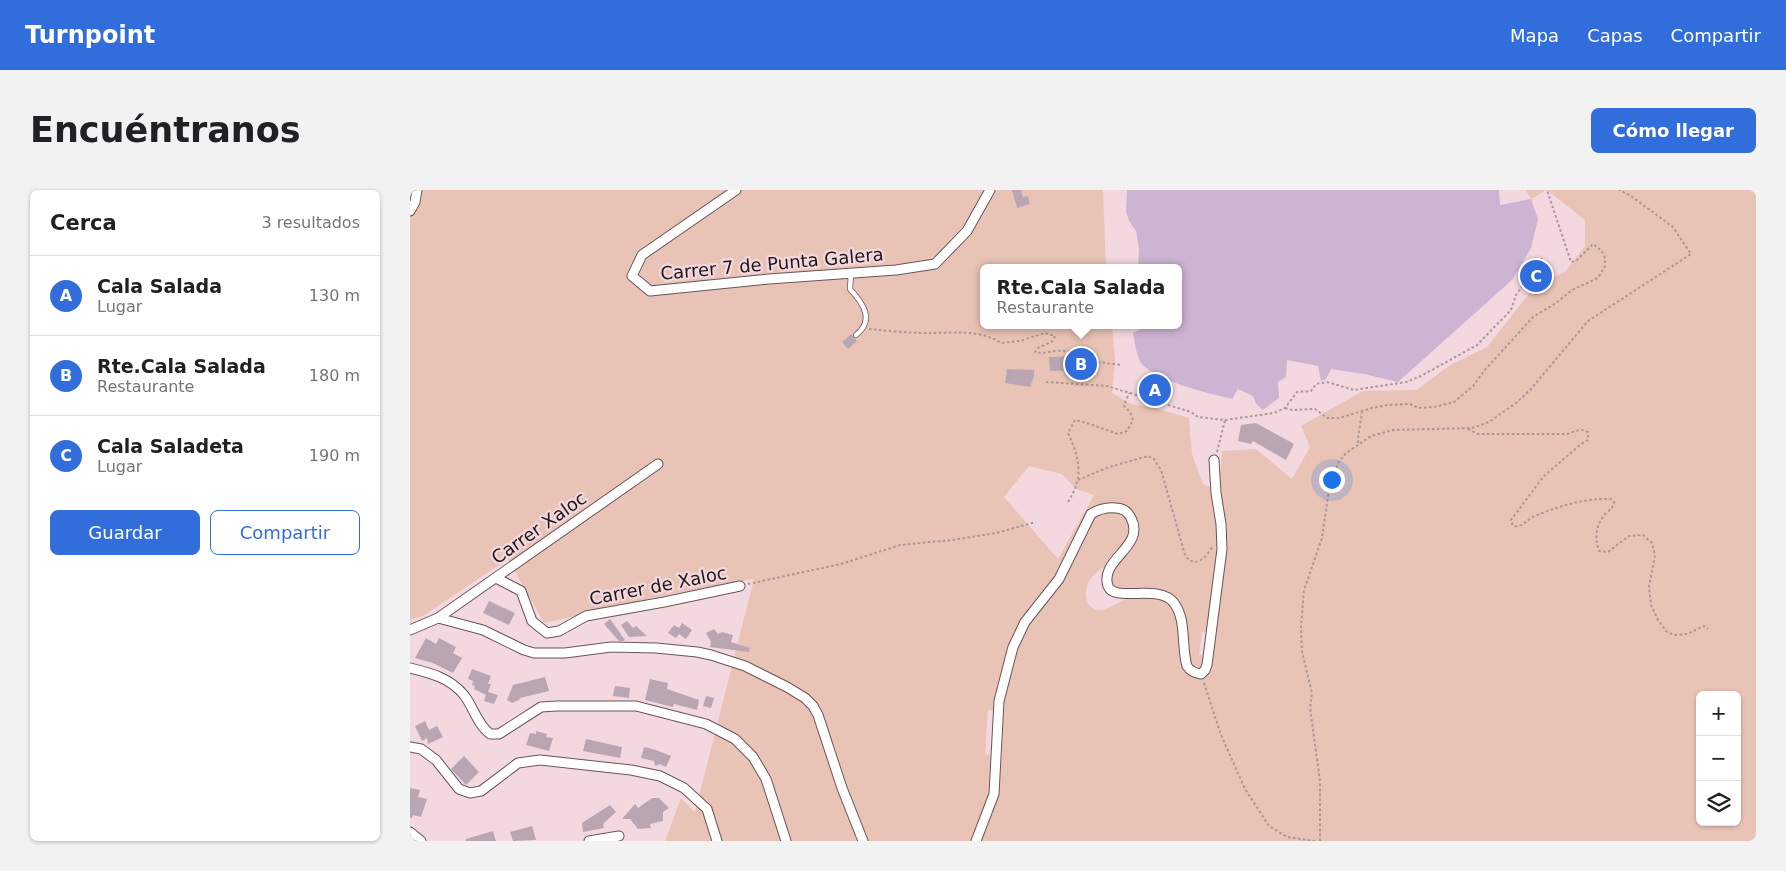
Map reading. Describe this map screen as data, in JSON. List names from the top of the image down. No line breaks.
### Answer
{"streets":{"street":["Carrer 7 de Punta Galera","Carrer Xaloc","Carrer de Xaloc"]},"crossings":[["Carrer Xaloc","Carrer de Xaloc"]],"page":{"header":"Turnpoint","nav":["Mapa","Capas","Compartir"],"buttons":["Cómo llegar",["Guardar","Compartir"]],"title":"Encuéntranos","heading":["Cerca","3 resultados"],"list":[{"mark":"A","name":"Cala Salada","note":"Lugar","value":"130 m"},{"mark":"B","name":"Rte.Cala Salada","note":"Restaurante","value":"180 m"},{"mark":"C","name":"Cala Saladeta","note":"Lugar","value":"190 m"}],"pins":["C","B","A"],"popup":["Rte.Cala Salada","Restaurante"],"map_buttons":["+","−"]}}
